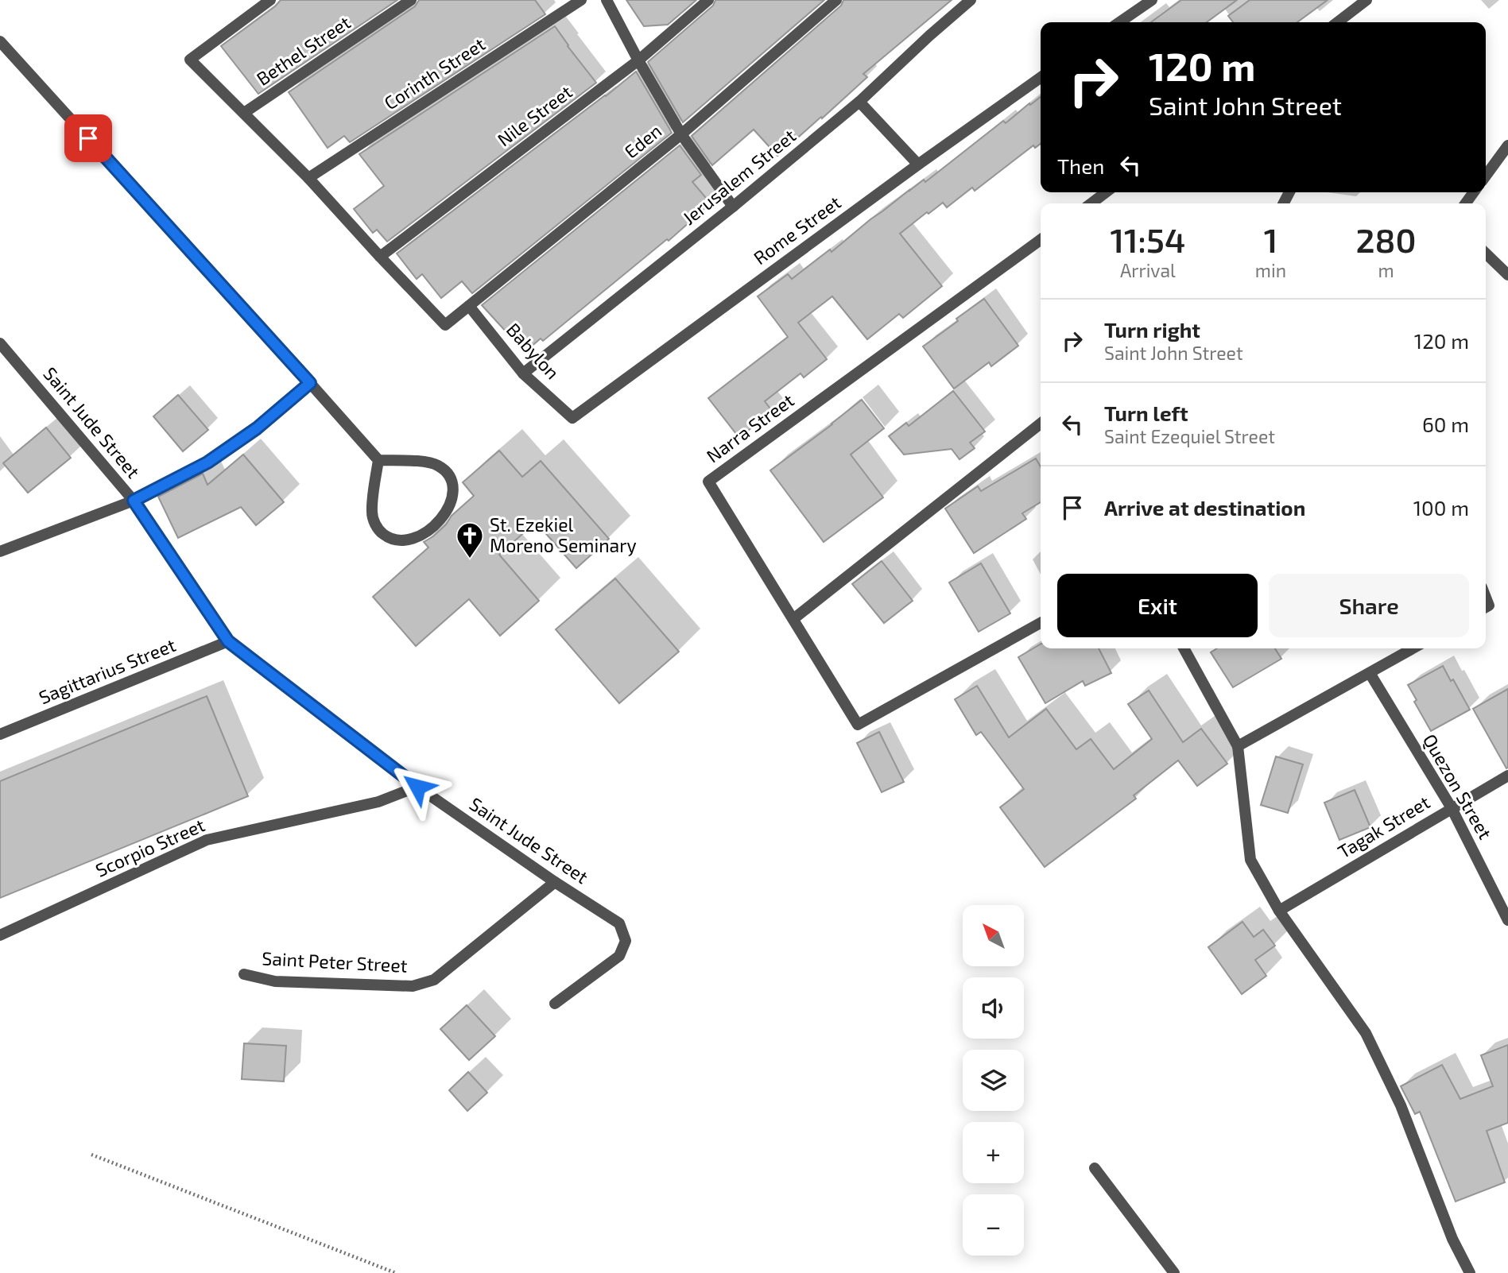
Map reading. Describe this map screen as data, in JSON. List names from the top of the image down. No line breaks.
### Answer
{"streets":{"street":["Bethel Street","Corinth Street","Nile Street","Eden","Jerusalem Street","Rome Street","Babylon","Saint Jude Street","Narra Street","Sagittarius Street","Quezon Street","Tagak Street","Scorpio Street","Saint Peter Street"]},"crossings":[["Nile Street","Eden"],["Eden","Babylon"],["Jerusalem Street","Babylon"],["Rome Street","Babylon"],["Saint Jude Street","Sagittarius Street"],["Saint Jude Street","Scorpio Street"],["Saint Jude Street","Saint Peter Street"],["Quezon Street","Tagak Street"]],"places":{"church":["St. Ezekiel Moreno Seminary"]},"north":"top left","page":{"turn":["120 m","Saint John Street"],"then":"Then","eta":["11:54","Arrival","1","min","280","m"],"list":[{"name":"Turn right","note":"Saint John Street","value":"120 m"},{"name":"Turn left","note":"Saint Ezequiel Street","value":"60 m"},{"name":"Arrive at destination","value":"100 m"}],"buttons":["Exit","Share"],"map_buttons":["+","−"]}}
